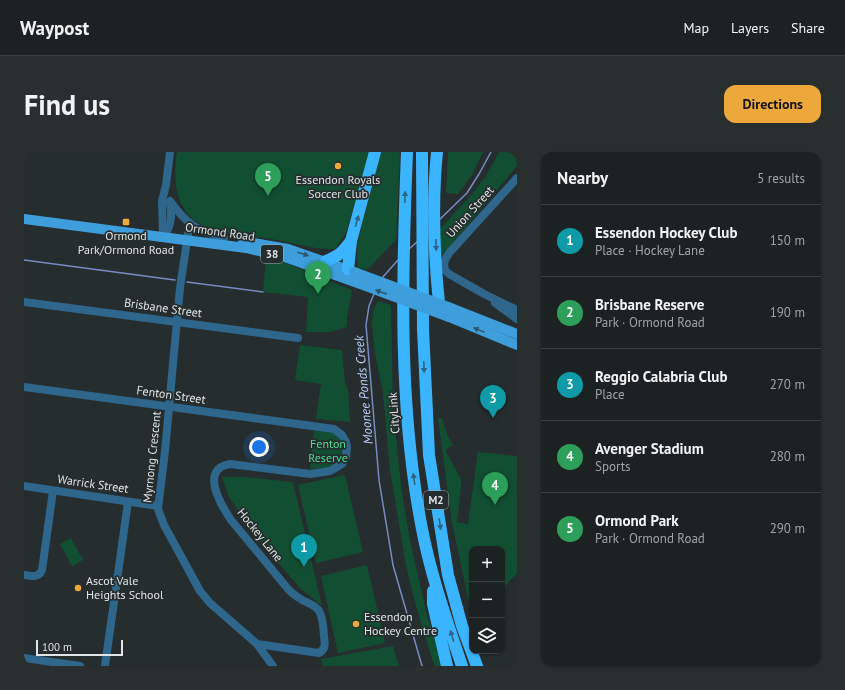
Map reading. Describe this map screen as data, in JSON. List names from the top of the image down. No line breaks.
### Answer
{"streets":{"highway":["CityLink","M2"],"main road":["Ormond Road","38"],"street":["Union Street","Brisbane Street","Fenton Street","Myrnong Crescent","Warrick Street","Hockey Lane"]},"crossings":[["Ormond Road","Myrnong Crescent"],["Brisbane Street","Myrnong Crescent"],["Fenton Street","Myrnong Crescent"],["Fenton Street","Hockey Lane"],["Myrnong Crescent","Warrick Street"],["Myrnong Crescent","Hockey Lane"]],"water":["Moonee Ponds Creek"],"parks":["Fenton Reserve"],"places":{"other":["Essendon Royals Soccer Club","Ascot Vale Heights School","Essendon Hockey Centre"],"transit":["Ormond Park/Ormond Road"]},"scale_bar":"100 m","page":{"header":"Waypost","nav":["Map","Layers","Share"],"buttons":"Directions","title":"Find us","heading":["Nearby","5 results"],"pins":["5","2","3","4","1"],"list":[{"mark":"1","name":"Essendon Hockey Club","note":"Place · Hockey Lane","value":"150 m"},{"mark":"2","name":"Brisbane Reserve","note":"Park · Ormond Road","value":"190 m"},{"mark":"3","name":"Reggio Calabria Club","note":"Place","value":"270 m"},{"mark":"4","name":"Avenger Stadium","note":"Sports","value":"280 m"},{"mark":"5","name":"Ormond Park","note":"Park · Ormond Road","value":"290 m"}],"map_buttons":["+","−"],"scale":"100 m"}}
